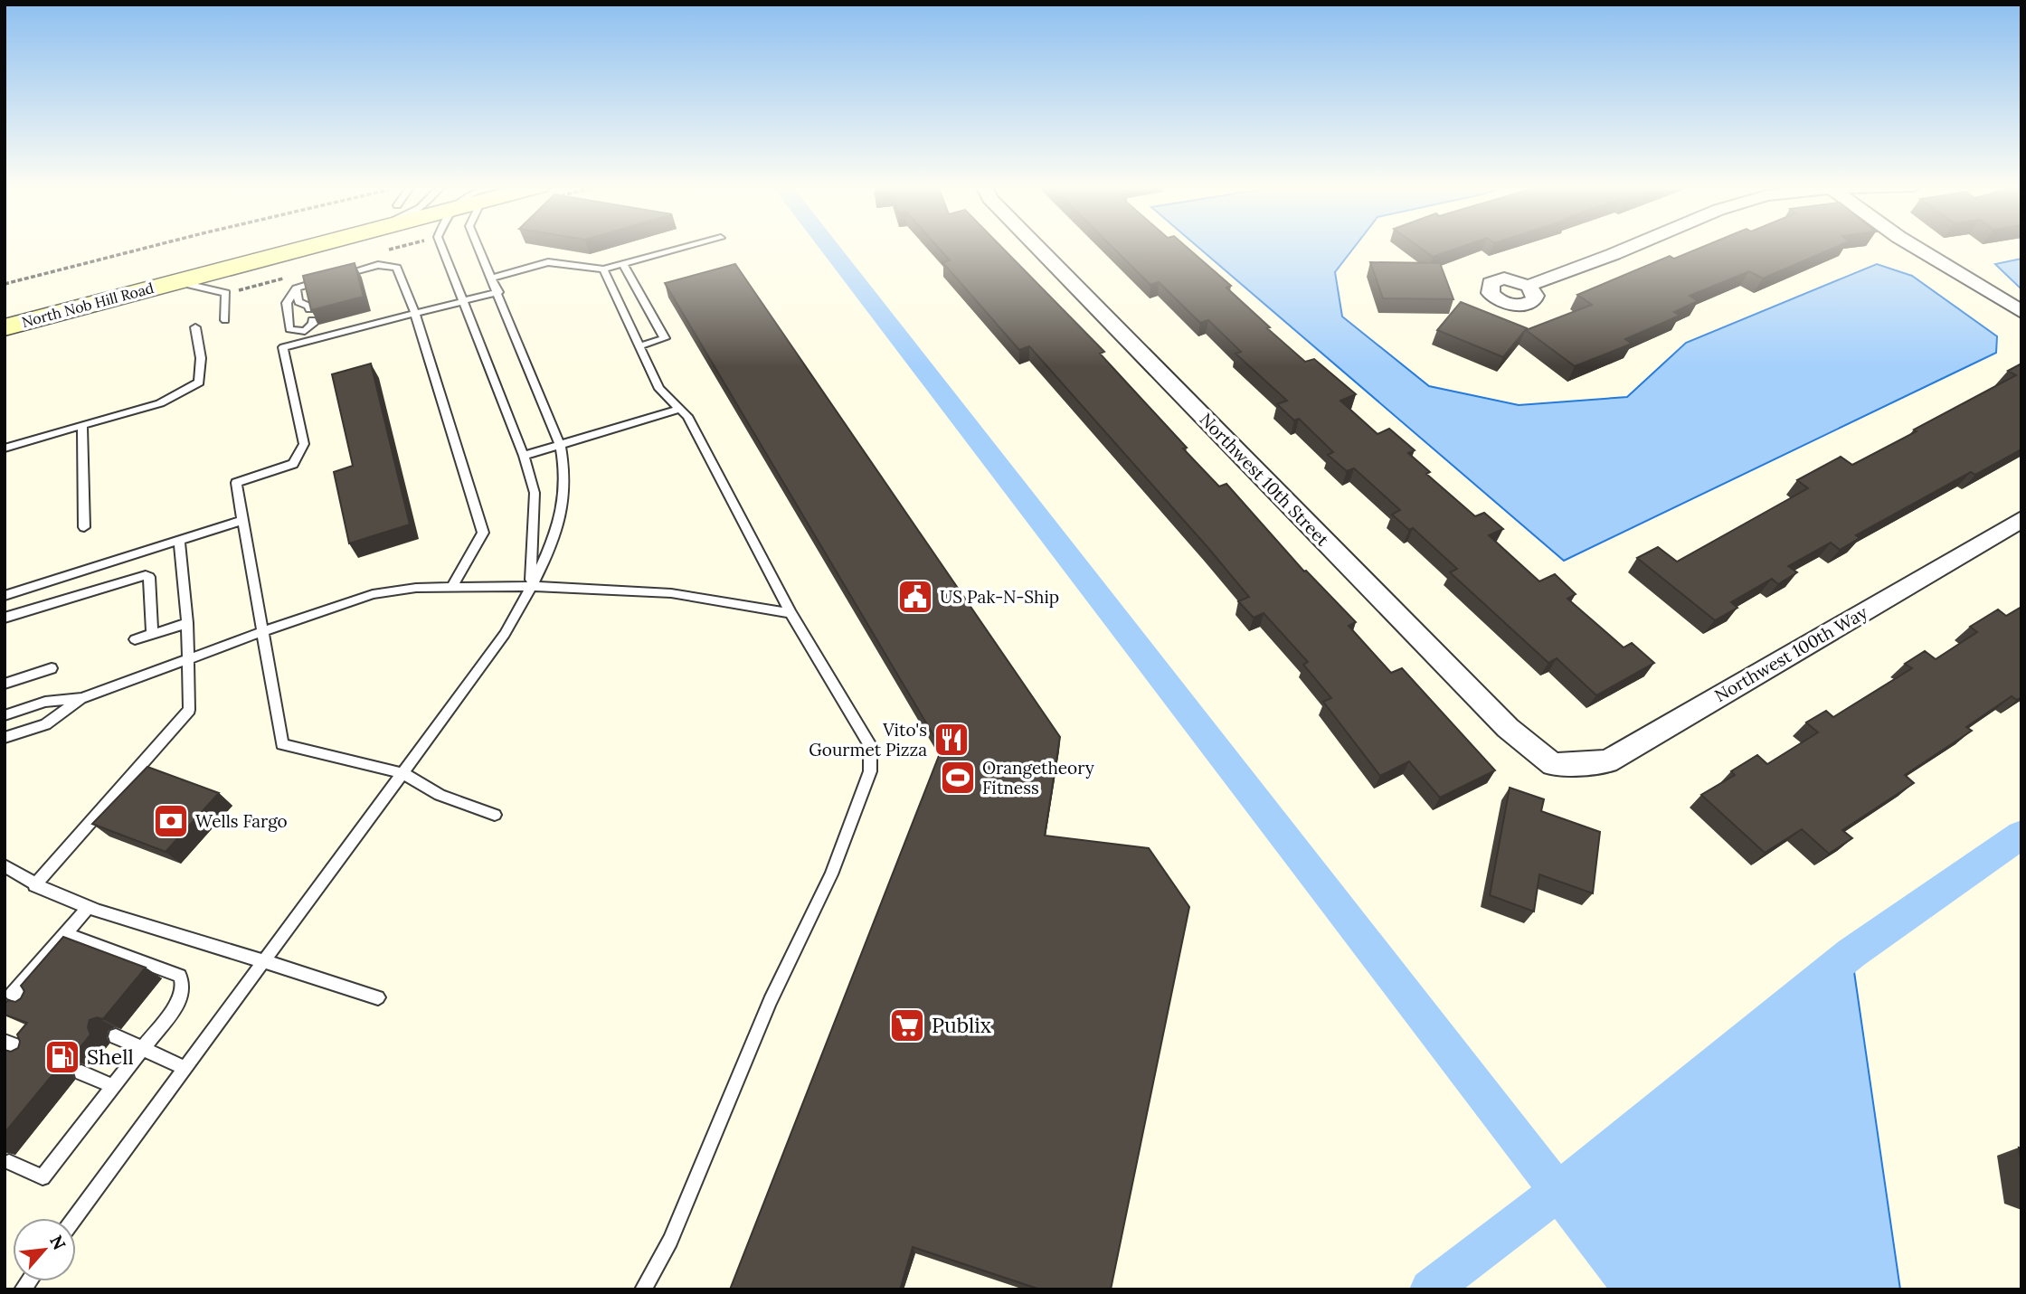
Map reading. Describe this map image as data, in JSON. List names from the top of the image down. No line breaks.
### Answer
{"streets":{"main road":["North Nob Hill Road"],"street":["Northwest 10th Street","Northwest 100th Way"]},"crossings":[["Northwest 10th Street","Northwest 100th Way"]],"places":{"public building":["US Pak-N-Ship"],"restaurant":["Vito's Gourmet Pizza"],"sports":["Orangetheory Fitness"],"bank":["Wells Fargo"],"supermarket":["Publix"],"fuel station":["Shell"]},"north":"top right"}
